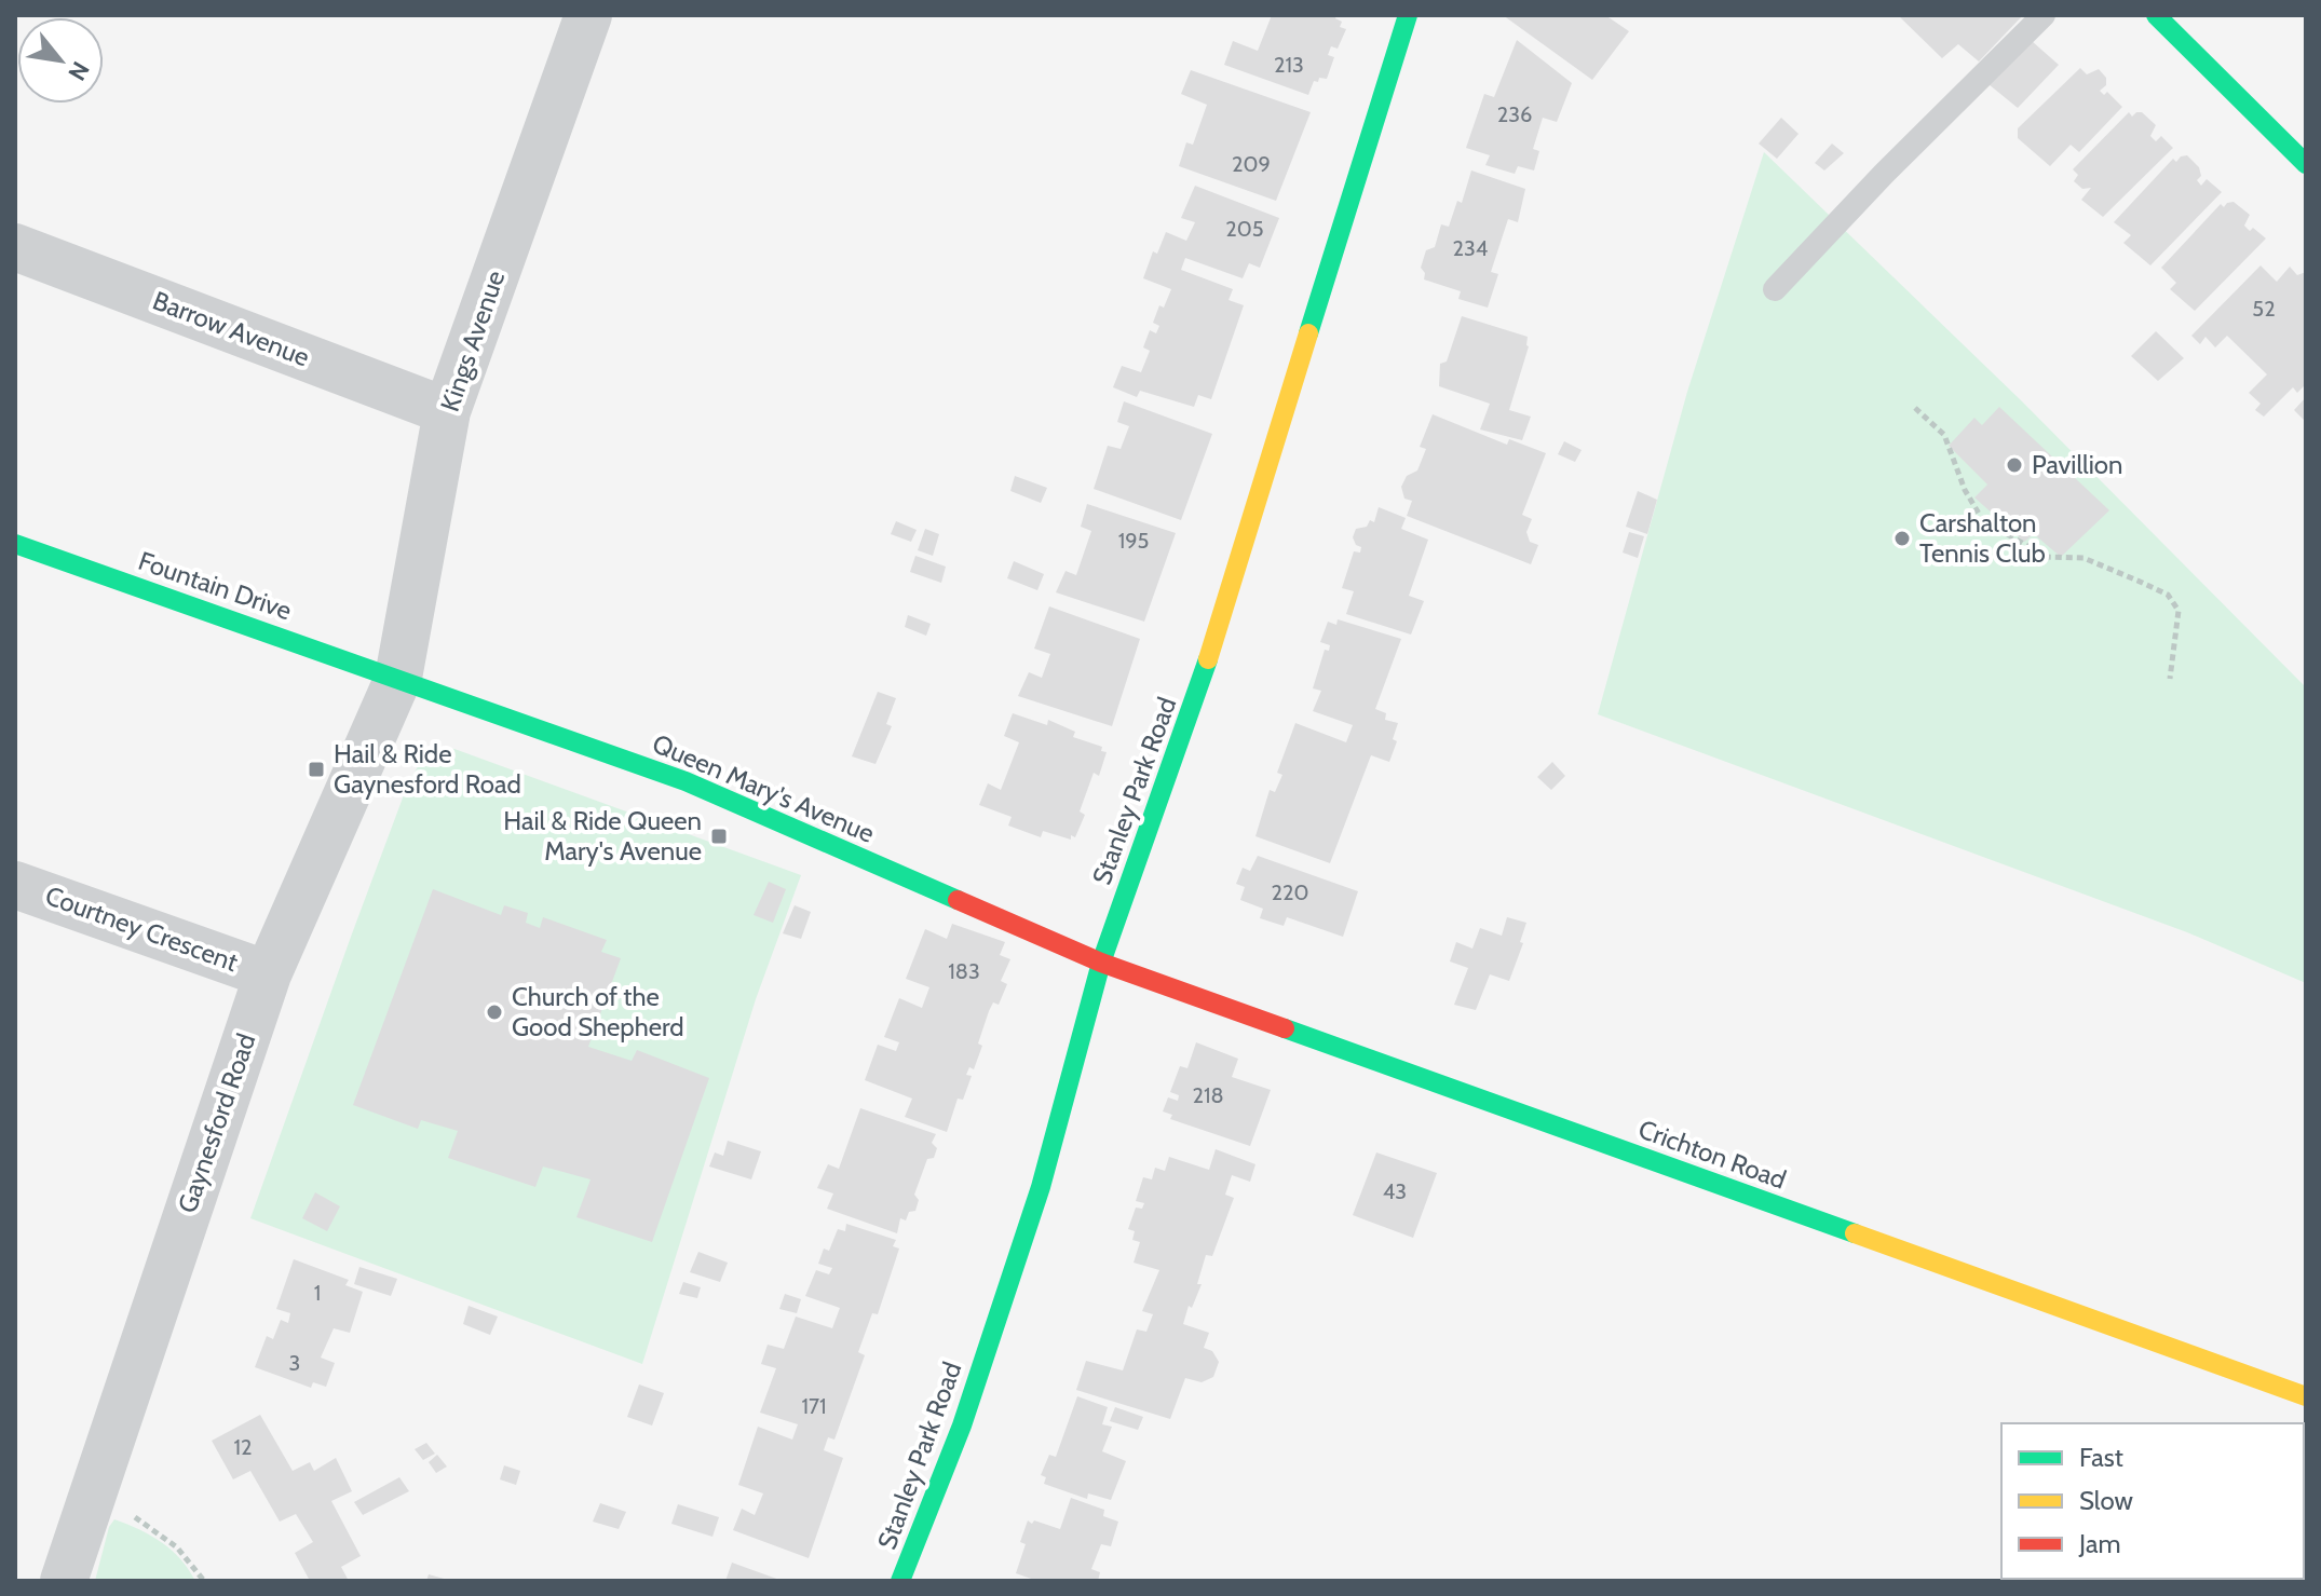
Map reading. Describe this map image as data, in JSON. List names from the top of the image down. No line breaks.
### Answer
{"streets":{"street":["Barrow Avenue","Kings Avenue","Fountain Drive","Queen Mary's Avenue","Stanley Park Road","Courtney Crescent","Gaynesford Road","Crichton Road"]},"crossings":[["Barrow Avenue","Kings Avenue"],["Kings Avenue","Fountain Drive"],["Kings Avenue","Queen Mary's Avenue"],["Kings Avenue","Gaynesford Road"],["Fountain Drive","Queen Mary's Avenue"],["Fountain Drive","Gaynesford Road"],["Queen Mary's Avenue","Stanley Park Road"],["Queen Mary's Avenue","Gaynesford Road"],["Queen Mary's Avenue","Crichton Road"],["Stanley Park Road","Crichton Road"],["Courtney Crescent","Gaynesford Road"]],"places":{"other":["Pavillion","Carshalton Tennis Club","Church of the Good Shepherd"],"transit":["Hail & Ride Gaynesford Road","Hail & Ride Queen Mary's Avenue"]},"house_numbers":["213","236","209","205","234","52","195","220","183","218","43","1","3","171","12"],"legend":["Fast","Slow","Jam"],"north":"bottom right"}
